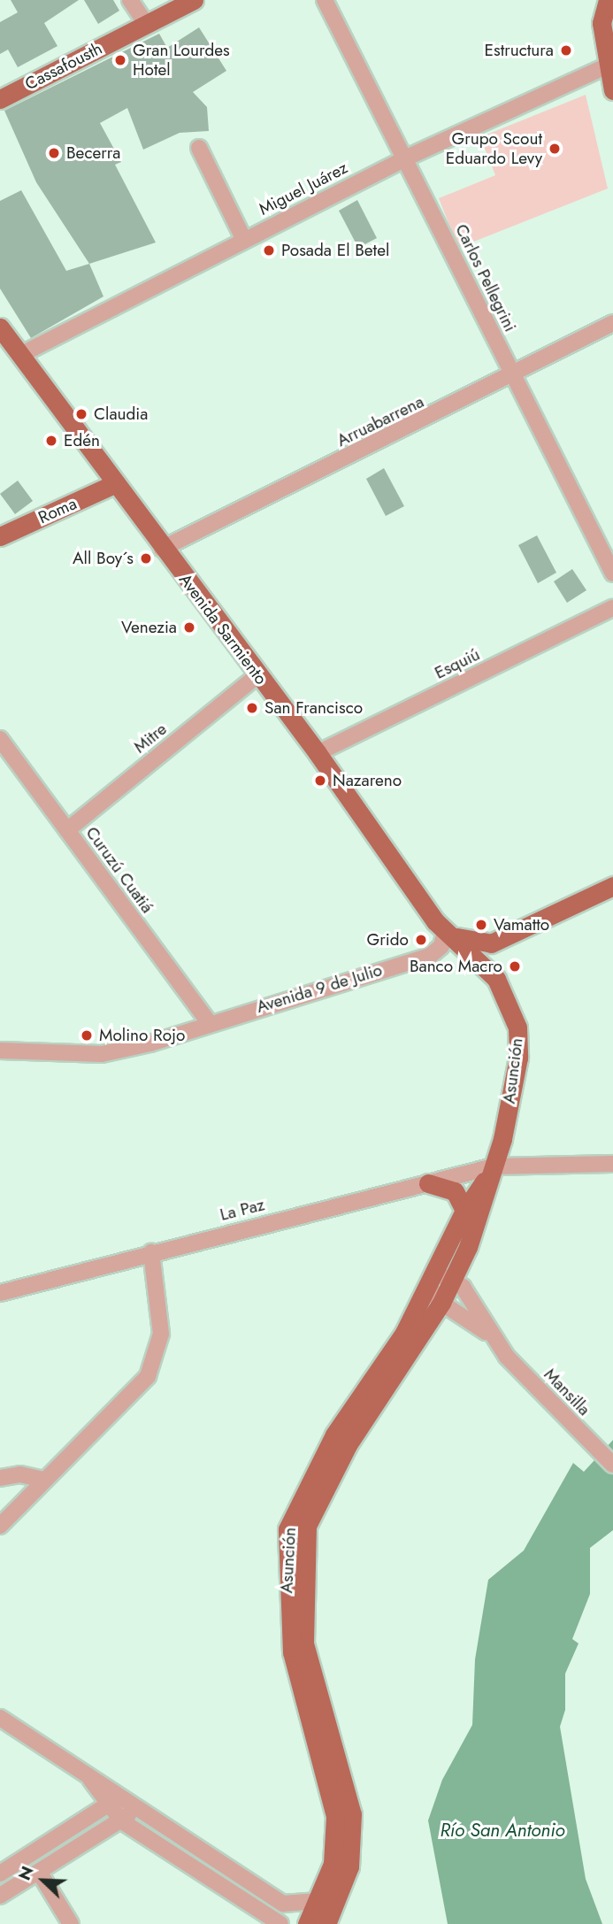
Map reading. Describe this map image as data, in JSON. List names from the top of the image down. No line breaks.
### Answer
{"streets":{"main road":["Cassafousth","Roma","Avenida Sarmiento","Asunción"],"street":["Miguel Juárez","Carlos Pellegrini","Arruabarrena","Esquiú","Mitre","Curuzú Cuatiá","Avenida 9 de Julio","La Paz","Mansilla"]},"crossings":[["Miguel Juárez","Carlos Pellegrini"],["Miguel Juárez","Avenida Sarmiento"],["Carlos Pellegrini","Arruabarrena"],["Arruabarrena","Avenida Sarmiento"],["Roma","Avenida Sarmiento"],["Avenida Sarmiento","Esquiú"],["Avenida Sarmiento","Mitre"],["Avenida Sarmiento","Avenida 9 de Julio"],["Avenida Sarmiento","Asunción"],["Mitre","Curuzú Cuatiá"],["Curuzú Cuatiá","Avenida 9 de Julio"],["Avenida 9 de Julio","Asunción"],["Asunción","La Paz"],["Asunción","Mansilla"]],"water":["Río San Antonio"],"places":["Estructura","Gran Lourdes Hotel","Grupo Scout Eduardo Levy","Becerra","Posada El Betel","Claudia","Edén","All Boy´s","Venezia","San Francisco","Nazareno","Vamatto","Grido","Banco Macro","Molino Rojo"],"north":"top left"}
